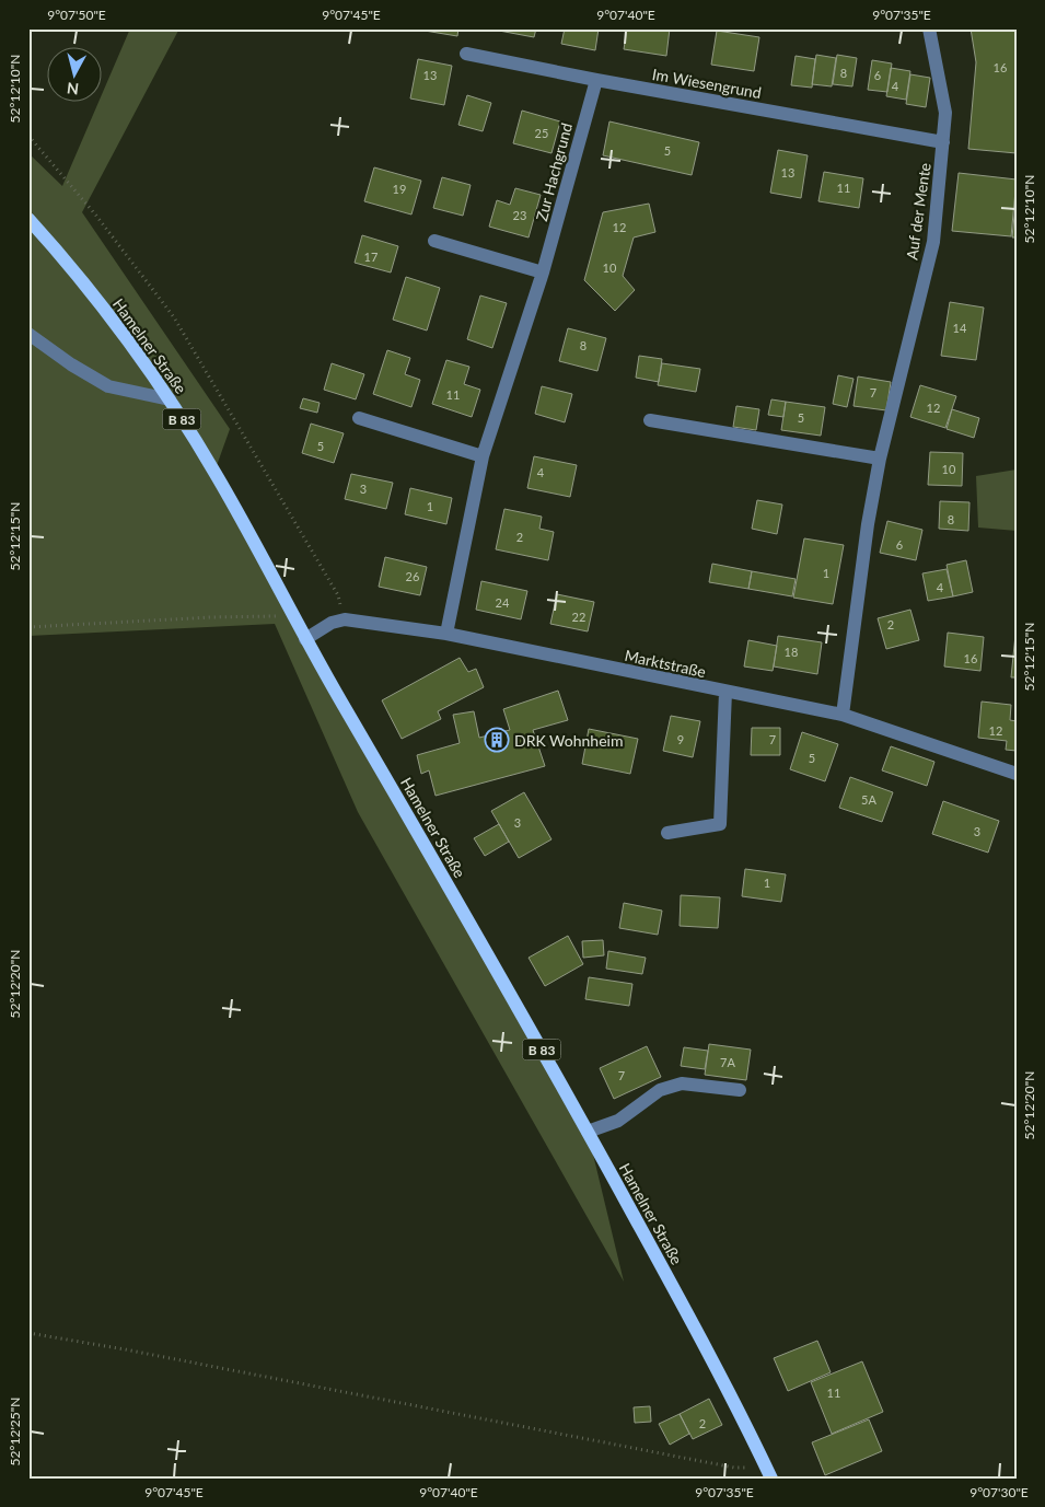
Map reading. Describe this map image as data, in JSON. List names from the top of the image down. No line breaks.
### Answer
{"streets":{"main road":["Hamelner Straße","B 83"],"street":["Im Wiesengrund","Zur Hachgrund","Auf der Mente","Marktstraße"]},"crossings":[["Im Wiesengrund","Zur Hachgrund"],["Im Wiesengrund","Auf der Mente"],["Zur Hachgrund","Marktstraße"],["Auf der Mente","Marktstraße"]],"places":{"building":["DRK Wohnheim"]},"house_numbers":["16","8","13","6","4","25","5","13","11","19","23","12","17","10","14","8","7","11","12","5","5","10","4","3","1","8","2","6","1","26","4","24","22","2","18","16","12","9","7","5","5A","3","3","1","7A","7","11","2"],"north":"bottom","coordinates":["9°07'50\"E","9°07'45\"E","9°07'40\"E","9°07'35\"E","52°12'10\"N","52°12'15\"N","52°12'20\"N","52°12'25\"N","9°07'30\"E"]}
